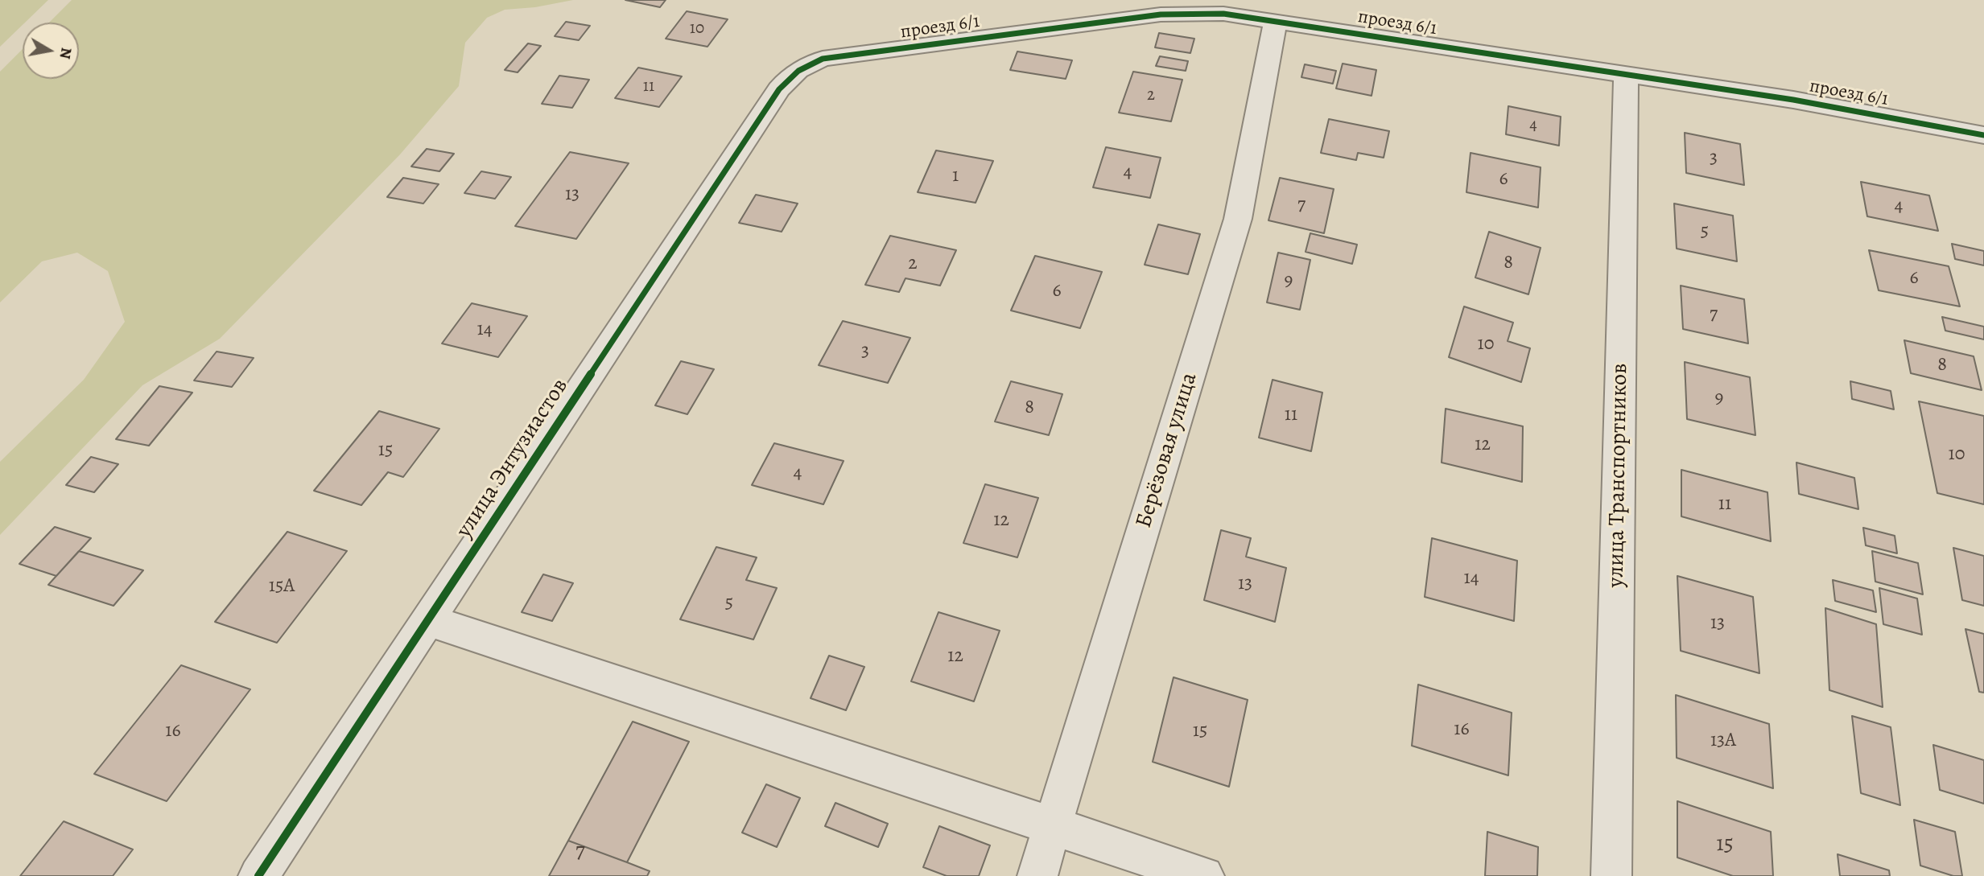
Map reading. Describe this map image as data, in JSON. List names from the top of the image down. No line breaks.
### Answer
{"streets":{"street":["проезд 6/1","Берёзовая улица","улица Энтузиастов","улица Транспортников"]},"crossings":[["проезд 6/1","Берёзовая улица"],["проезд 6/1","улица Энтузиастов"],["проезд 6/1","улица Транспортников"]],"house_numbers":["10","11","2","4","3","4","1","6","13","7","4","5","8","2","6","9","6","7","14","10","3","8","9","8","11","12","15","10","4","11","12","14","13","15А","5","13","12","16","16","15","13А","15","7"],"north":"right"}
